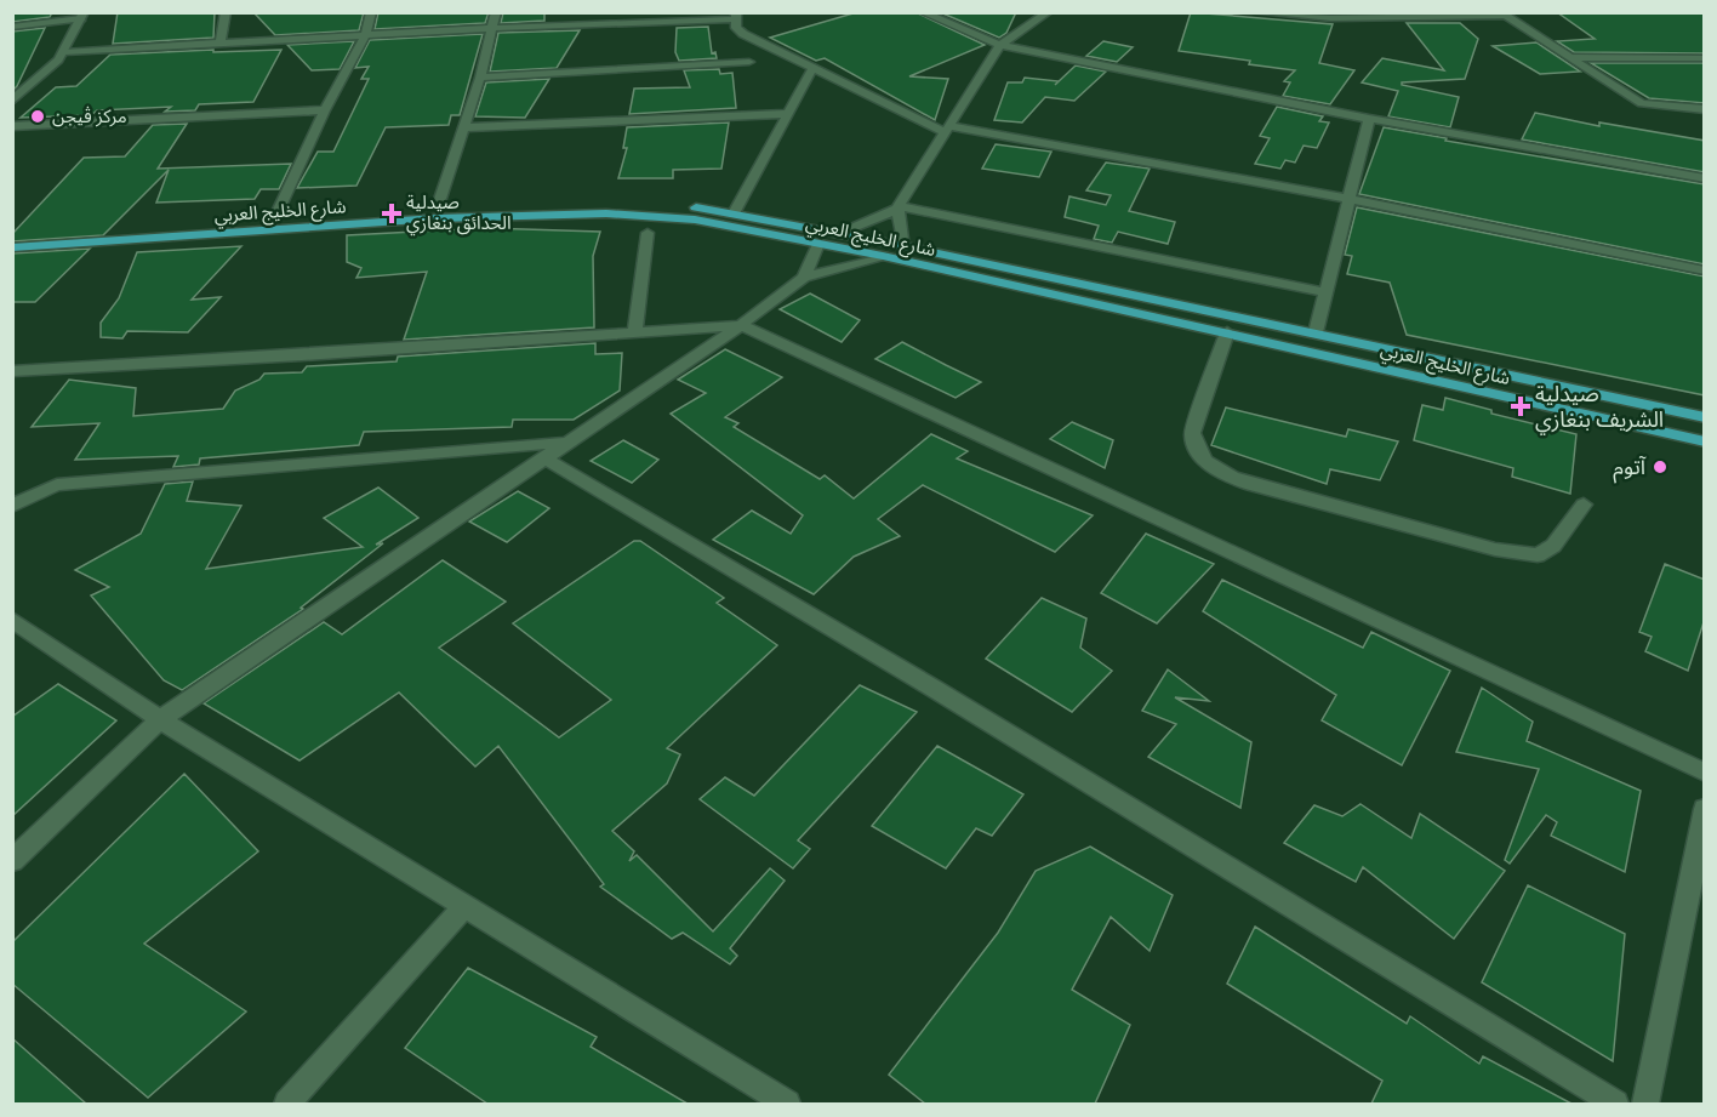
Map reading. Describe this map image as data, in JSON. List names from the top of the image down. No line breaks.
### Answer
{"streets":{"main road":["شارع الخليج العربي"]},"places":{"other":["مركز ڤيجن","آتوم"],"health":["صيدلية الحدائق بنغازي","صيدلية الشريف بنغازي"]}}
